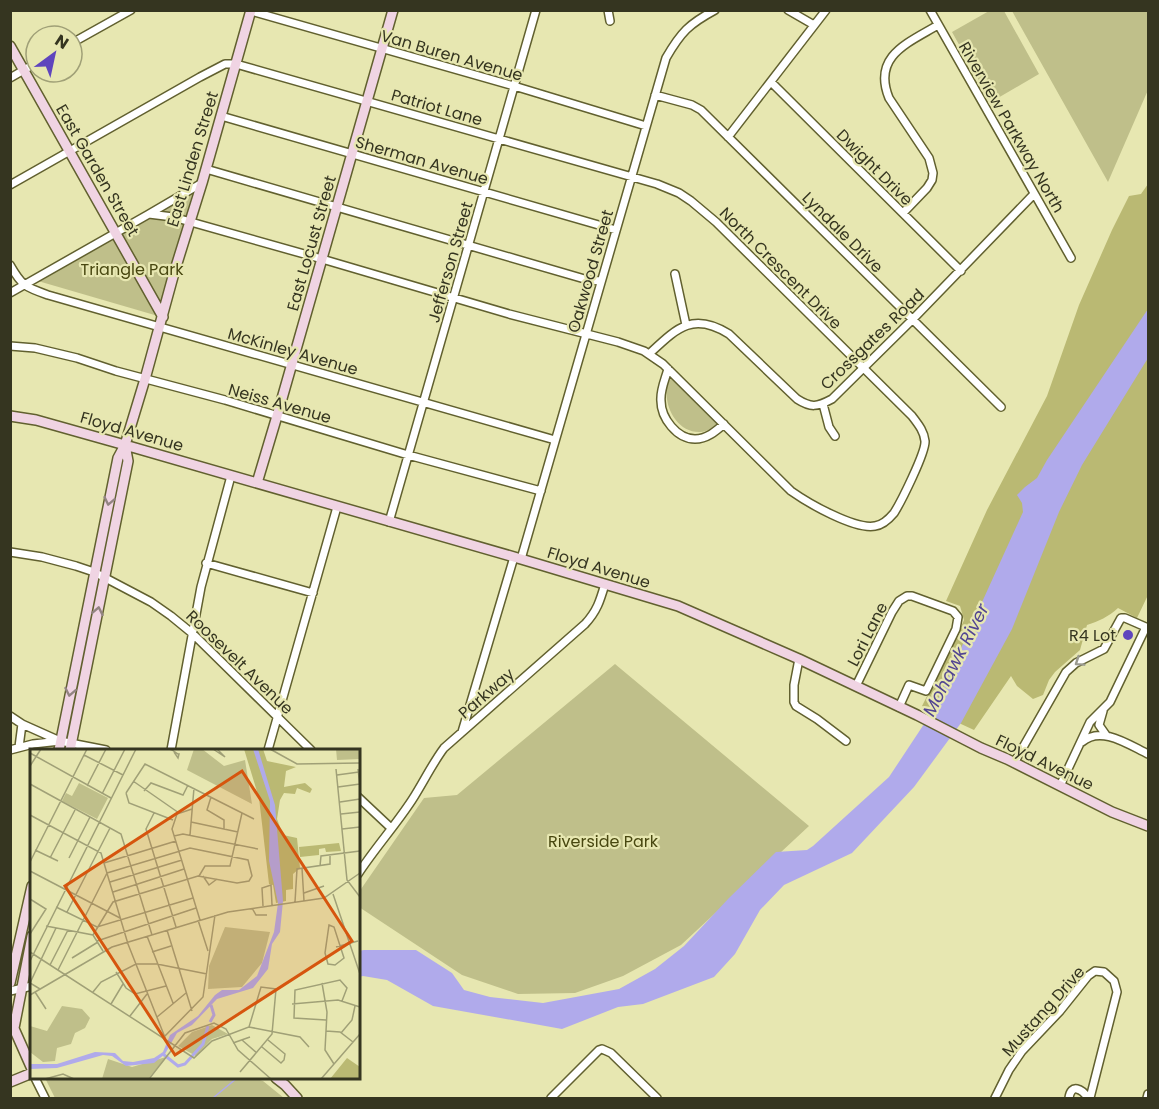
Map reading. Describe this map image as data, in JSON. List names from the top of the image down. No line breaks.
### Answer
{"streets":{"street":["Van Buren Avenue","Patriot Lane","Riverview Parkway North","East Linden Street","Sherman Avenue","Dwight Drive","East Garden Street","Lyndale Drive","East Locust Street","Jefferson Street","North Crescent Drive","Oakwood Street","Crossgates Road","McKinley Avenue","Neiss Avenue","Floyd Avenue","Lori Lane","Roosevelt Avenue","Parkway","Mustang Drive"]},"crossings":[["Van Buren Avenue","East Linden Street"],["Van Buren Avenue","East Locust Street"],["Van Buren Avenue","Jefferson Street"],["Van Buren Avenue","Oakwood Street"],["Patriot Lane","East Linden Street"],["Patriot Lane","East Locust Street"],["Patriot Lane","Jefferson Street"],["Patriot Lane","North Crescent Drive"],["Patriot Lane","Oakwood Street"],["Riverview Parkway North","Crossgates Road"],["East Linden Street","Sherman Avenue"],["East Linden Street","East Garden Street"],["Sherman Avenue","East Locust Street"],["Sherman Avenue","Jefferson Street"],["Sherman Avenue","Oakwood Street"],["Dwight Drive","Crossgates Road"],["Lyndale Drive","Oakwood Street"],["Lyndale Drive","Crossgates Road"],["East Locust Street","McKinley Avenue"],["East Locust Street","Neiss Avenue"],["East Locust Street","Floyd Avenue"],["Jefferson Street","McKinley Avenue"],["Jefferson Street","Neiss Avenue"],["Jefferson Street","Floyd Avenue"],["North Crescent Drive","Oakwood Street"],["North Crescent Drive","Crossgates Road"],["Oakwood Street","McKinley Avenue"],["Oakwood Street","Neiss Avenue"],["Oakwood Street","Floyd Avenue"],["Oakwood Street","Parkway"],["Floyd Avenue","Lori Lane"],["Floyd Avenue","Parkway"]],"water":["Mohawk River"],"parks":["Triangle Park","Riverside Park"],"places":["R4 Lot"],"north":"top right"}
